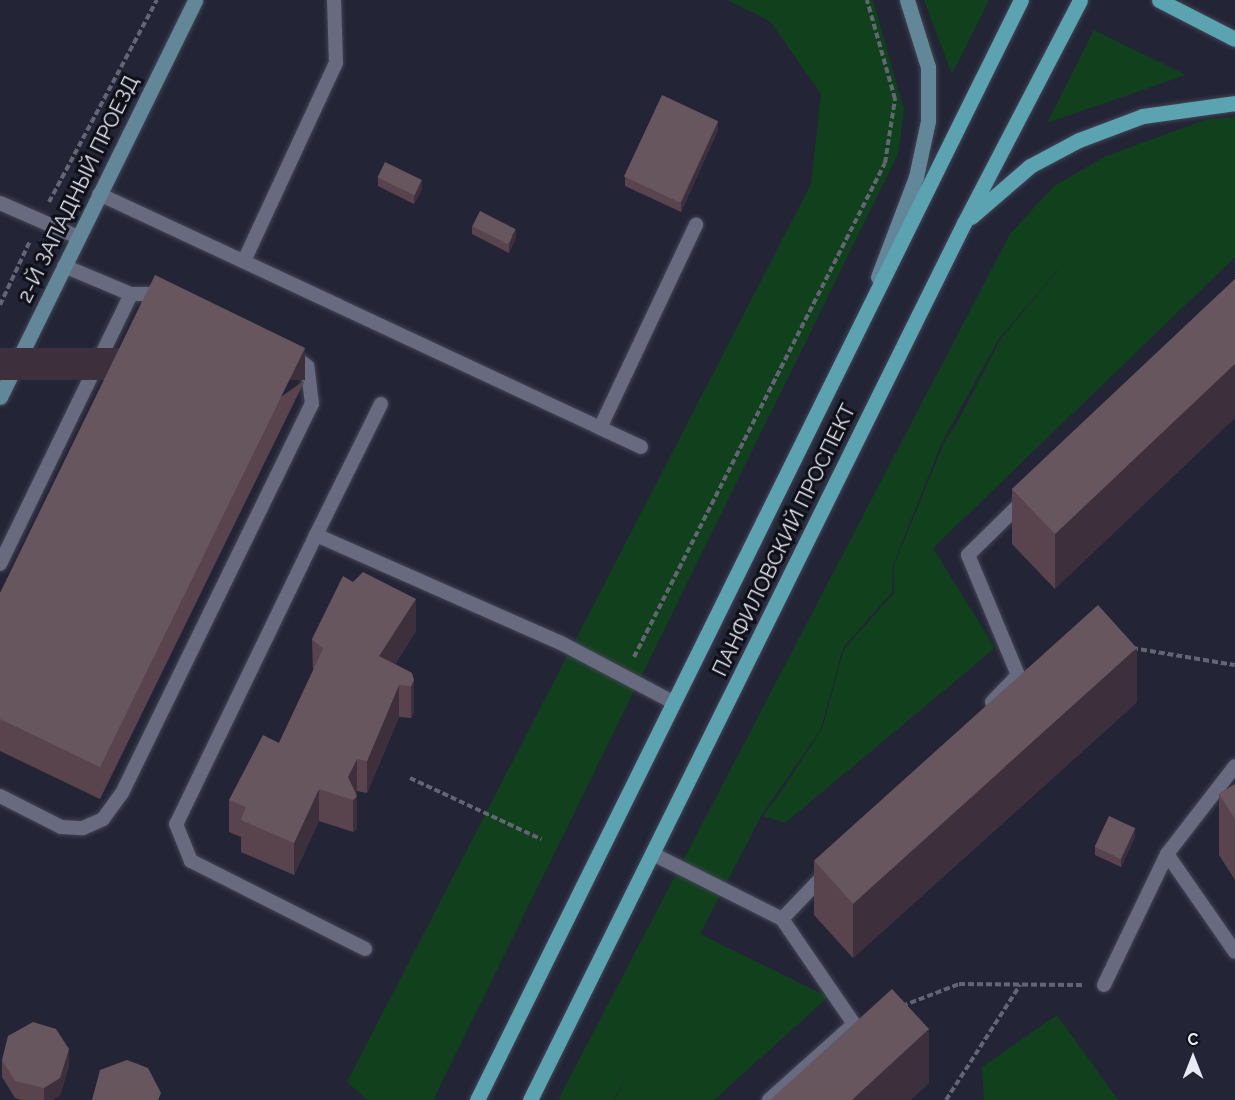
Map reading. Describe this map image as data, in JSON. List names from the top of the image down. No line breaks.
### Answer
{"streets":{"main road":["ПАНФИЛОВСКИЙ ПРОСПЕКТ"],"street":["2-Й ЗАПАДНЫЙ ПРОЕЗД"]},"north":"top"}
